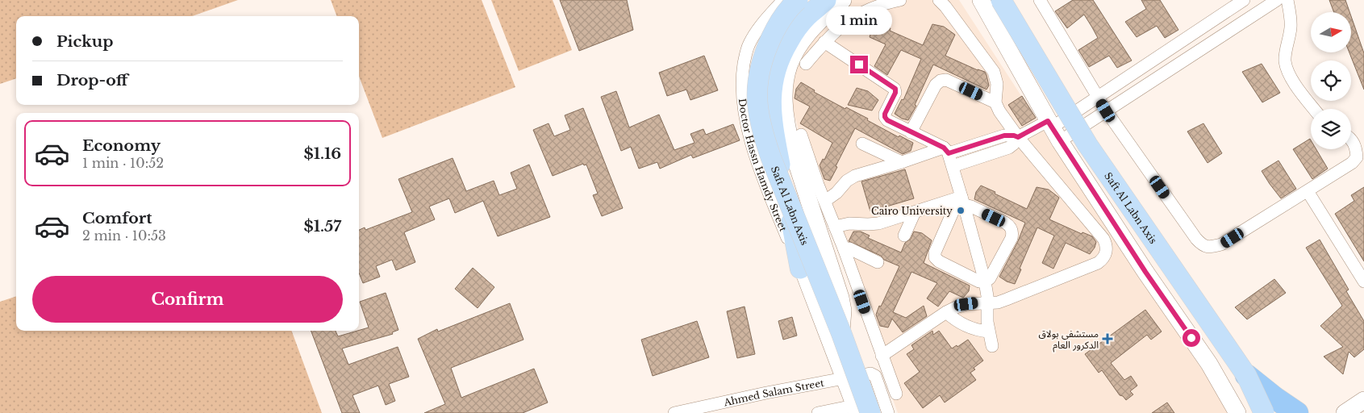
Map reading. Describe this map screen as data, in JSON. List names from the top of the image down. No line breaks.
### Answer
{"streets":{"main road":["Saft Al Labn Axis"],"street":["Doctor Hassn Hamdy Street","Ahmed Salam Street"]},"crossings":[["Doctor Hassn Hamdy Street","Saft Al Labn Axis"],["Doctor Hassn Hamdy Street","Ahmed Salam Street"]],"places":{"other":["Cairo University"],"health":["مستشفى بولاق الدكرور العام"]},"north":"right","page":{"bubble":"1 min","banner":["Pickup","Drop-off"],"list":[{"name":"Economy","note":"1 min · 10:52","value":"$1.16"},{"name":"Comfort","note":"2 min · 10:53","value":"$1.57"}],"buttons":"Confirm"}}
